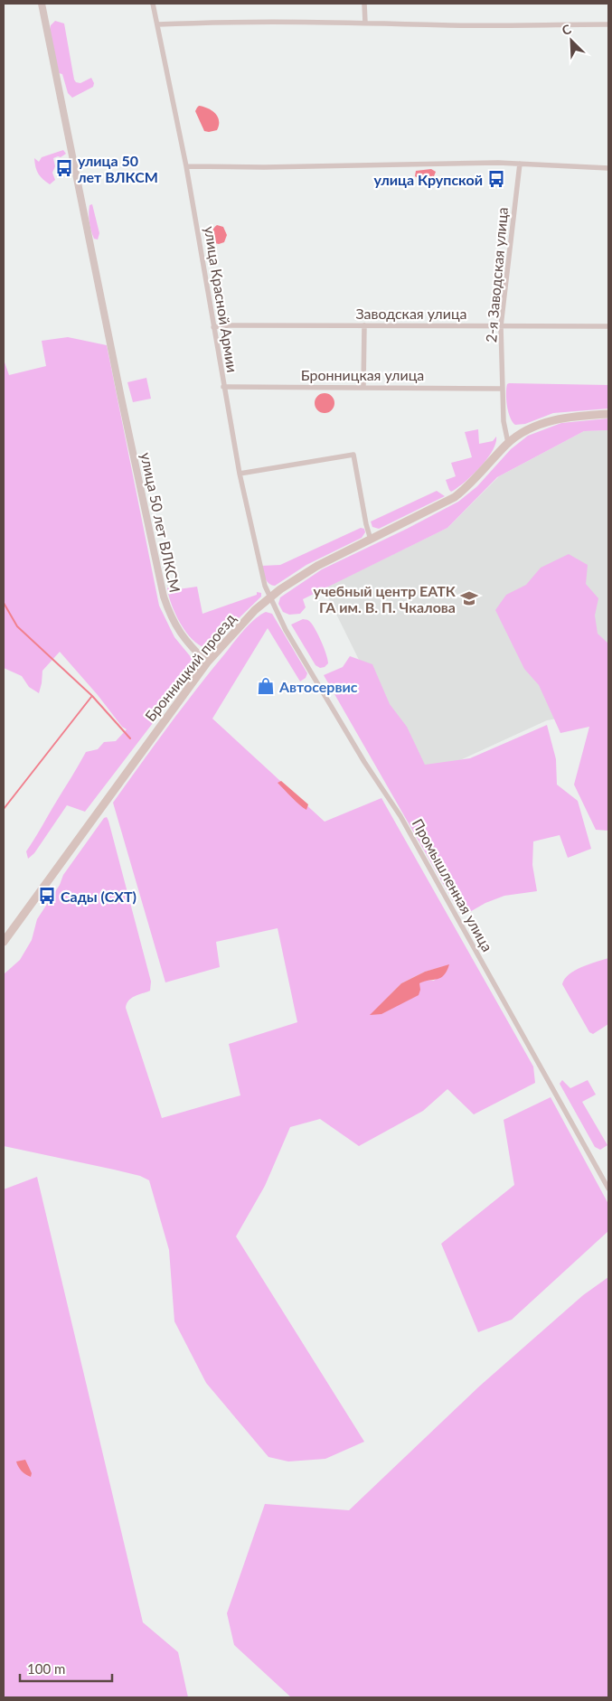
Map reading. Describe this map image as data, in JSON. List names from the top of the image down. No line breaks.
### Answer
{"streets":{"main road":["Бронницкий проезд"],"street":["2-я Заводская улица","улица Красной Армии","Заводская улица","Бронницкая улица","улица 50 лет ВЛКСМ","Промышленная улица"]},"crossings":[["2-я Заводская улица","Заводская улица"],["2-я Заводская улица","Бронницкая улица"],["2-я Заводская улица","Бронницкий проезд"],["улица Красной Армии","Заводская улица"],["улица Красной Армии","Бронницкая улица"],["улица Красной Армии","Бронницкий проезд"],["улица Красной Армии","Промышленная улица"],["улица 50 лет ВЛКСМ","Бронницкий проезд"],["Бронницкий проезд","Промышленная улица"]],"places":{"bus stop":["улица 50 лет ВЛКСМ","улица Крупской","Сады (СХТ)"],"school or university":["учебный центр ЕАТК ГА им. В. П. Чкалова"],"shop":["Автосервис"]},"scale_bar":"100 m","north":"top left"}
